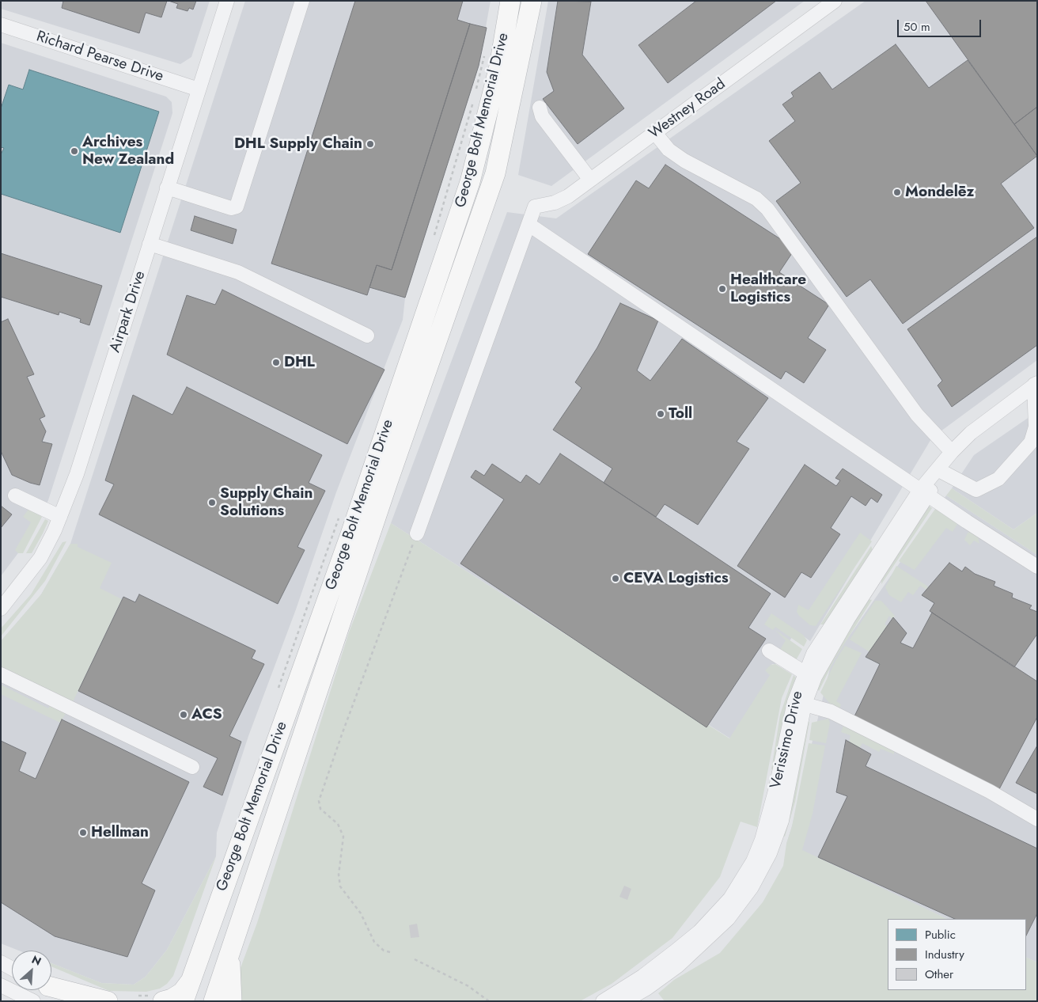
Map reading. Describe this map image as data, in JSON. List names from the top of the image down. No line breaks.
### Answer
{"streets":{"highway":["George Bolt Memorial Drive"],"street":["Richard Pearse Drive","Westney Road","Airpark Drive","Verissimo Drive"]},"crossings":[["Richard Pearse Drive","Airpark Drive"]],"places":["DHL Supply Chain","Archives New Zealand","Mondelēz","Healthcare Logistics","DHL","Toll","Supply Chain Solutions","CEVA Logistics","ACS","Hellman"],"legend":["Public","Industry","Other"],"scale_bar":"50 m","north":"top right"}
